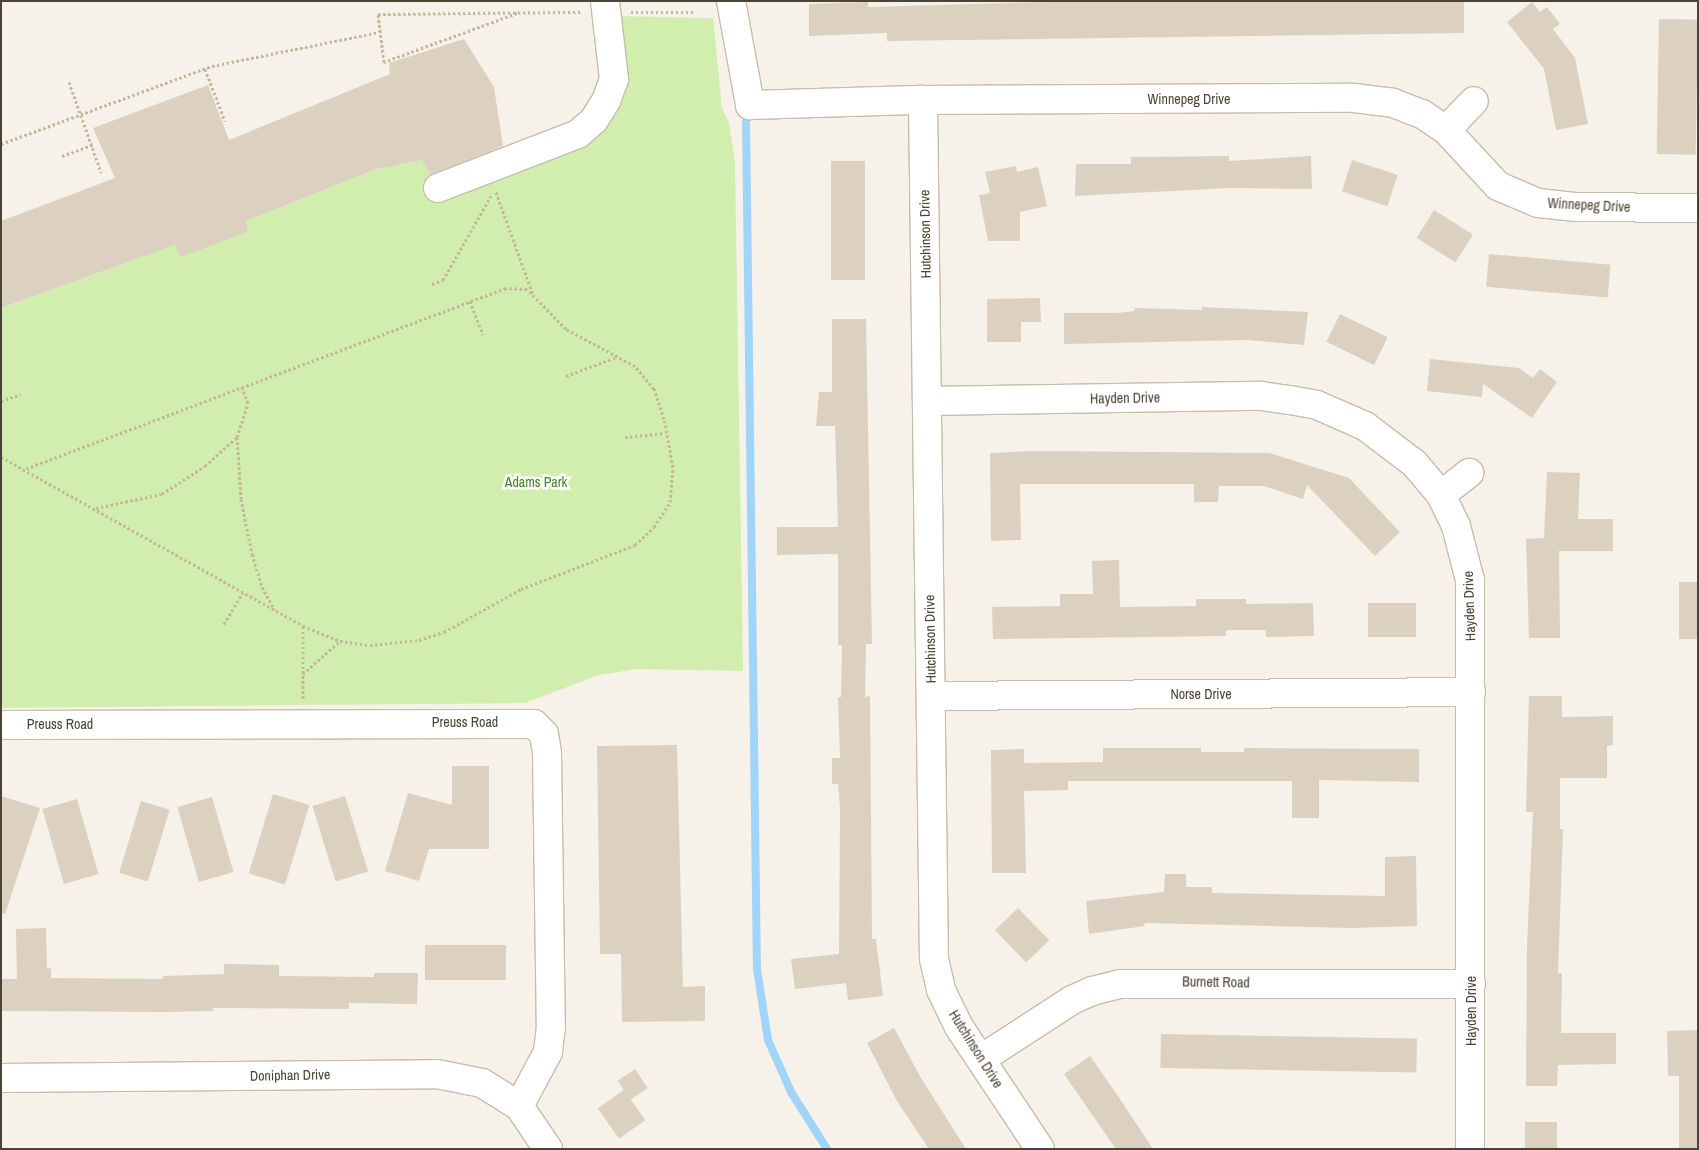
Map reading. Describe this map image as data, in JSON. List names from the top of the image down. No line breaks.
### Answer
{"streets":{"street":["Winnepeg Drive","Hutchinson Drive","Hayden Drive","Norse Drive","Preuss Road","Burnett Road","Doniphan Drive"]},"crossings":[["Winnepeg Drive","Hutchinson Drive"],["Hutchinson Drive","Hayden Drive"],["Hutchinson Drive","Norse Drive"],["Hutchinson Drive","Burnett Road"],["Hayden Drive","Norse Drive"],["Hayden Drive","Burnett Road"],["Preuss Road","Doniphan Drive"]],"parks":["Adams Park"]}
